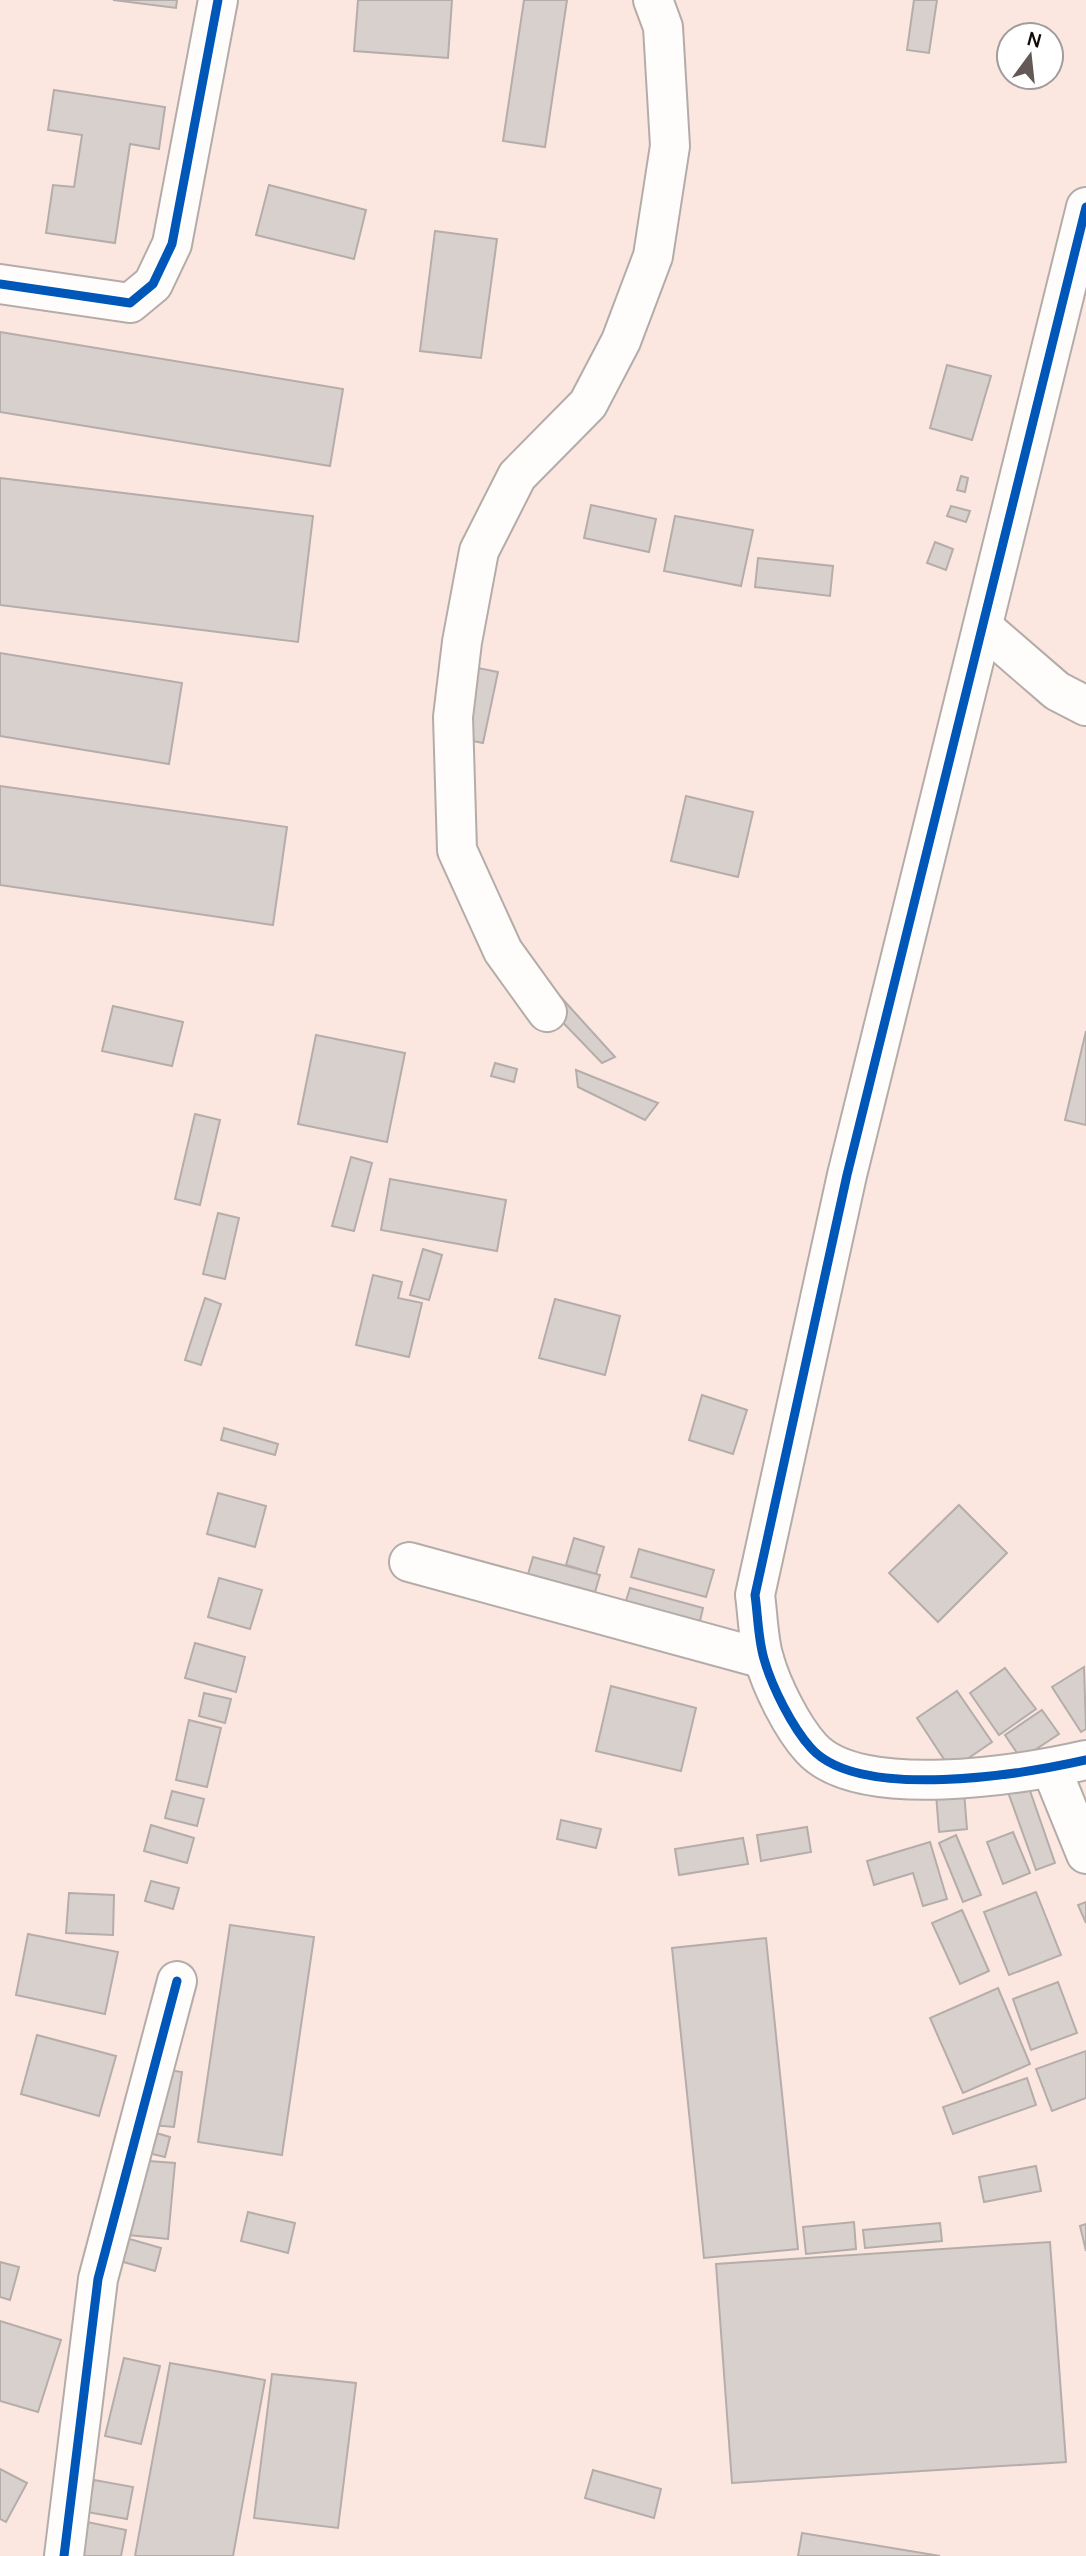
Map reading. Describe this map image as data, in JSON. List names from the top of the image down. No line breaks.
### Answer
{"north":"top"}
